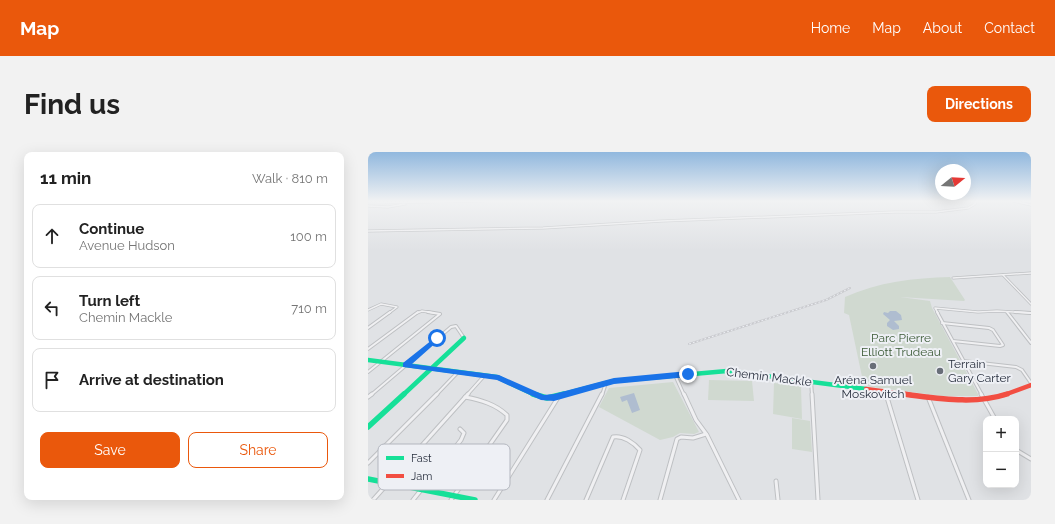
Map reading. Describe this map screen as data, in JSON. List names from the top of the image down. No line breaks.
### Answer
{"streets":{"street":["Chemin Mackle"]},"parks":["Parc Pierre Elliott Trudeau"],"places":["Aréna Samuel Moskovitch","Terrain Gary Carter"],"legend":["Fast","Jam"],"north":"right","page":{"header":"Map","nav":["Home","Map","About","Contact"],"buttons":["Directions",["Save","Share"]],"title":"Find us","heading":["11 min","Walk · 810 m"],"list":[["Continue","Avenue Hudson","100 m"],["Turn left","Chemin Mackle","710 m"],"Arrive at destination"],"map_buttons":["+","−"]}}
